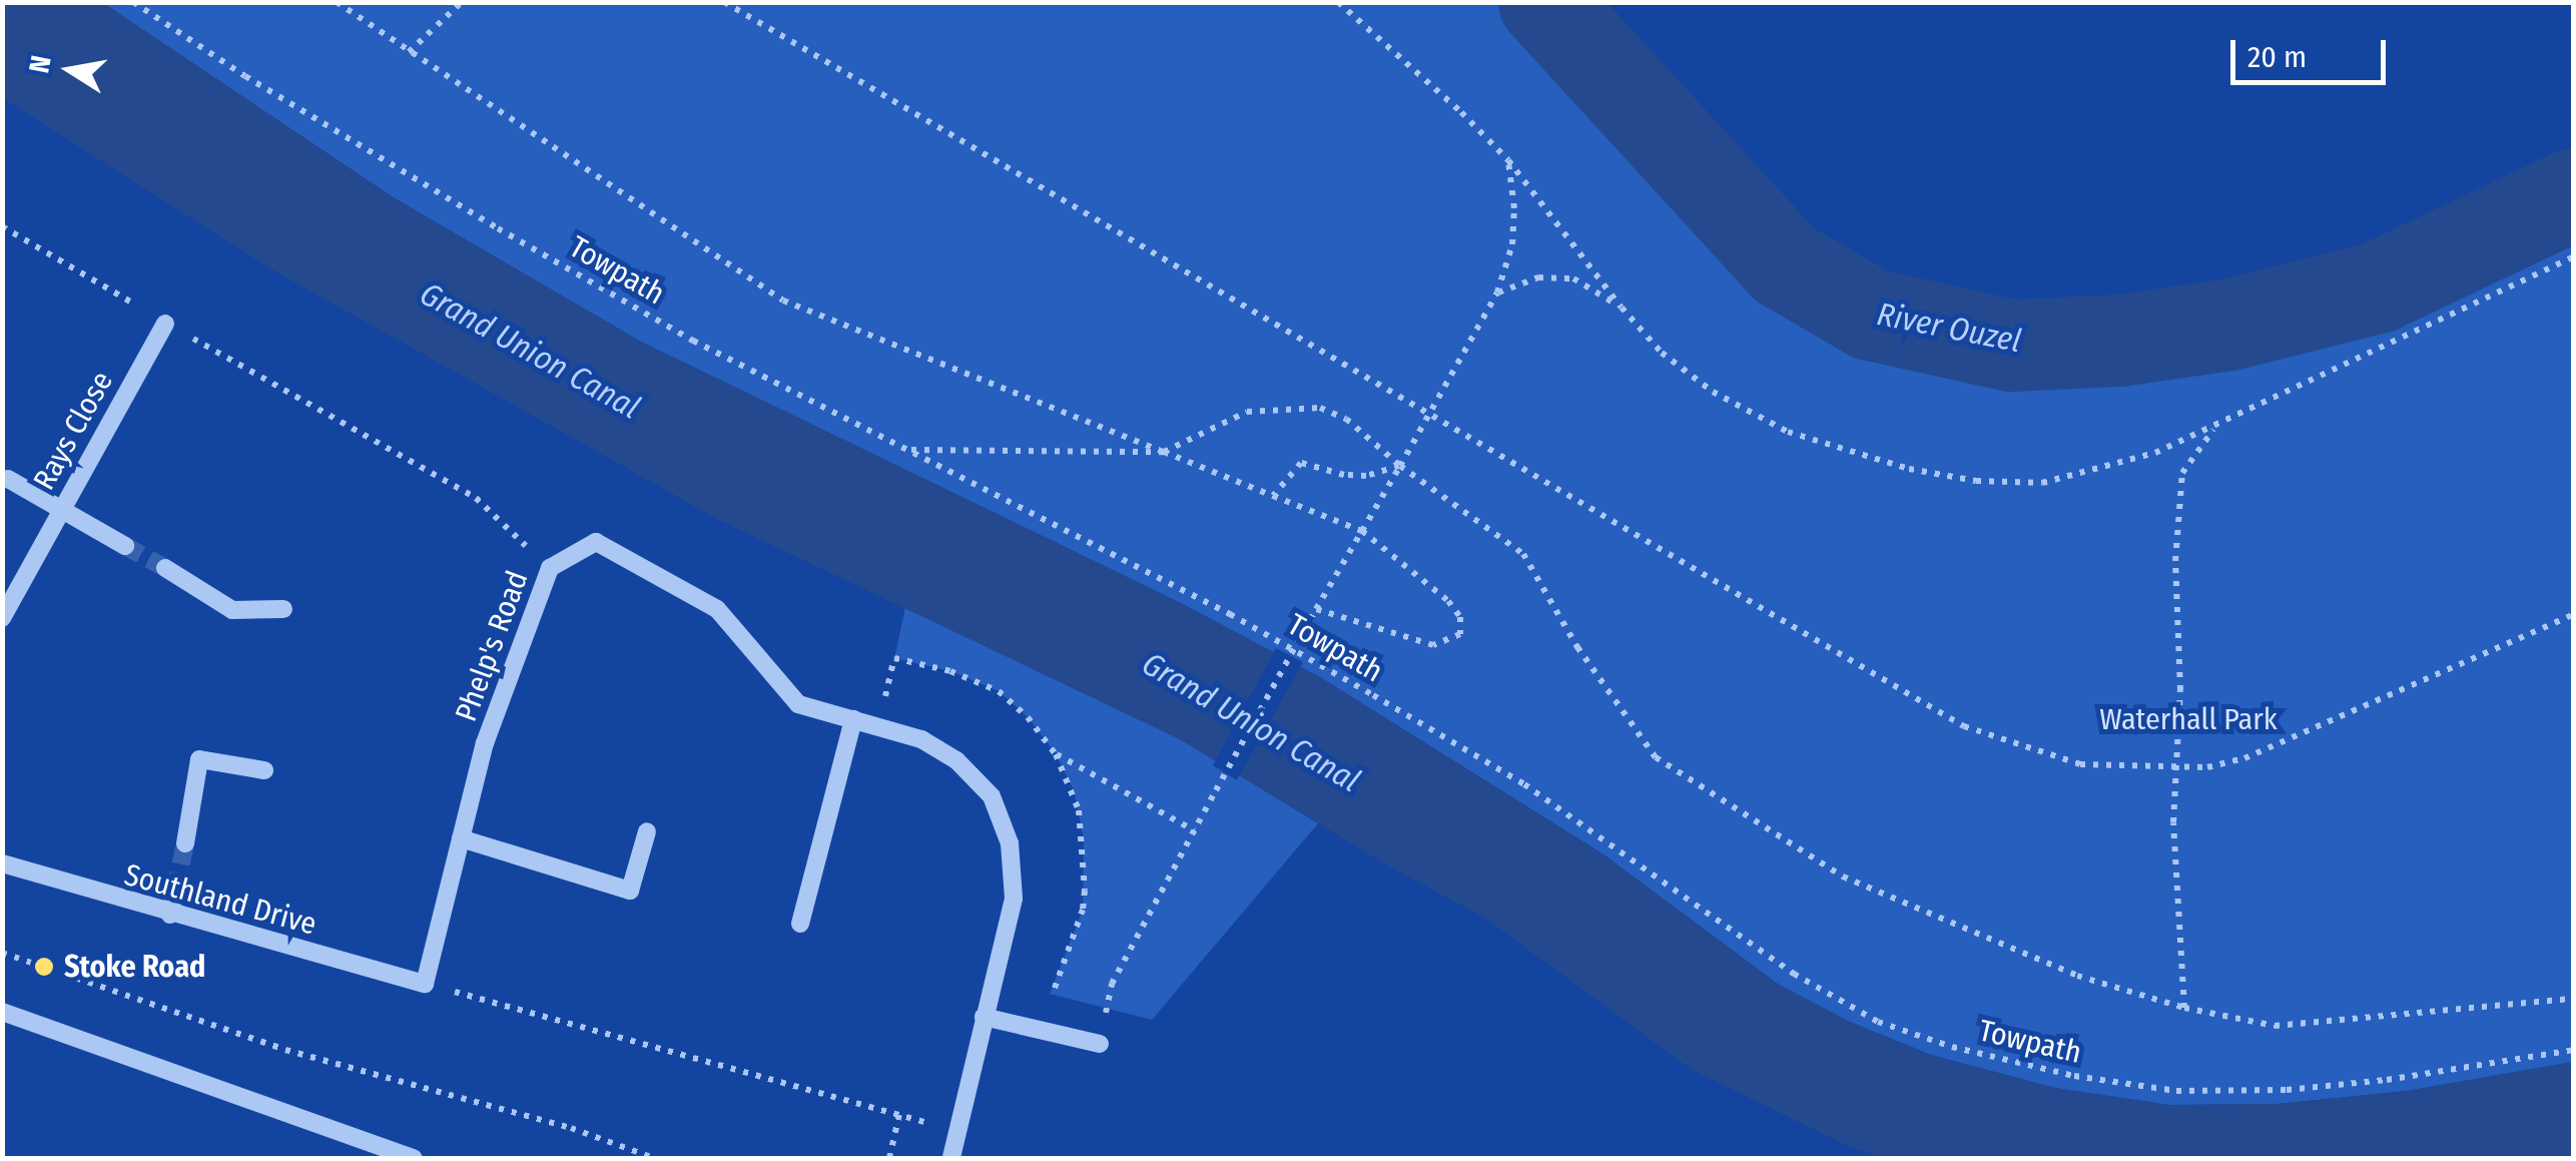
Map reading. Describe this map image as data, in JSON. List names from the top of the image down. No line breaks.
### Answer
{"streets":{"street":["Rays Close","Phelp's Road","Southland Drive"],"path":["Towpath"]},"crossings":[["Phelp's Road","Southland Drive"]],"water":["River Ouzel","Grand Union Canal"],"parks":["Waterhall Park"],"places":["Stoke Road"],"scale_bar":"20 m","north":"left"}
